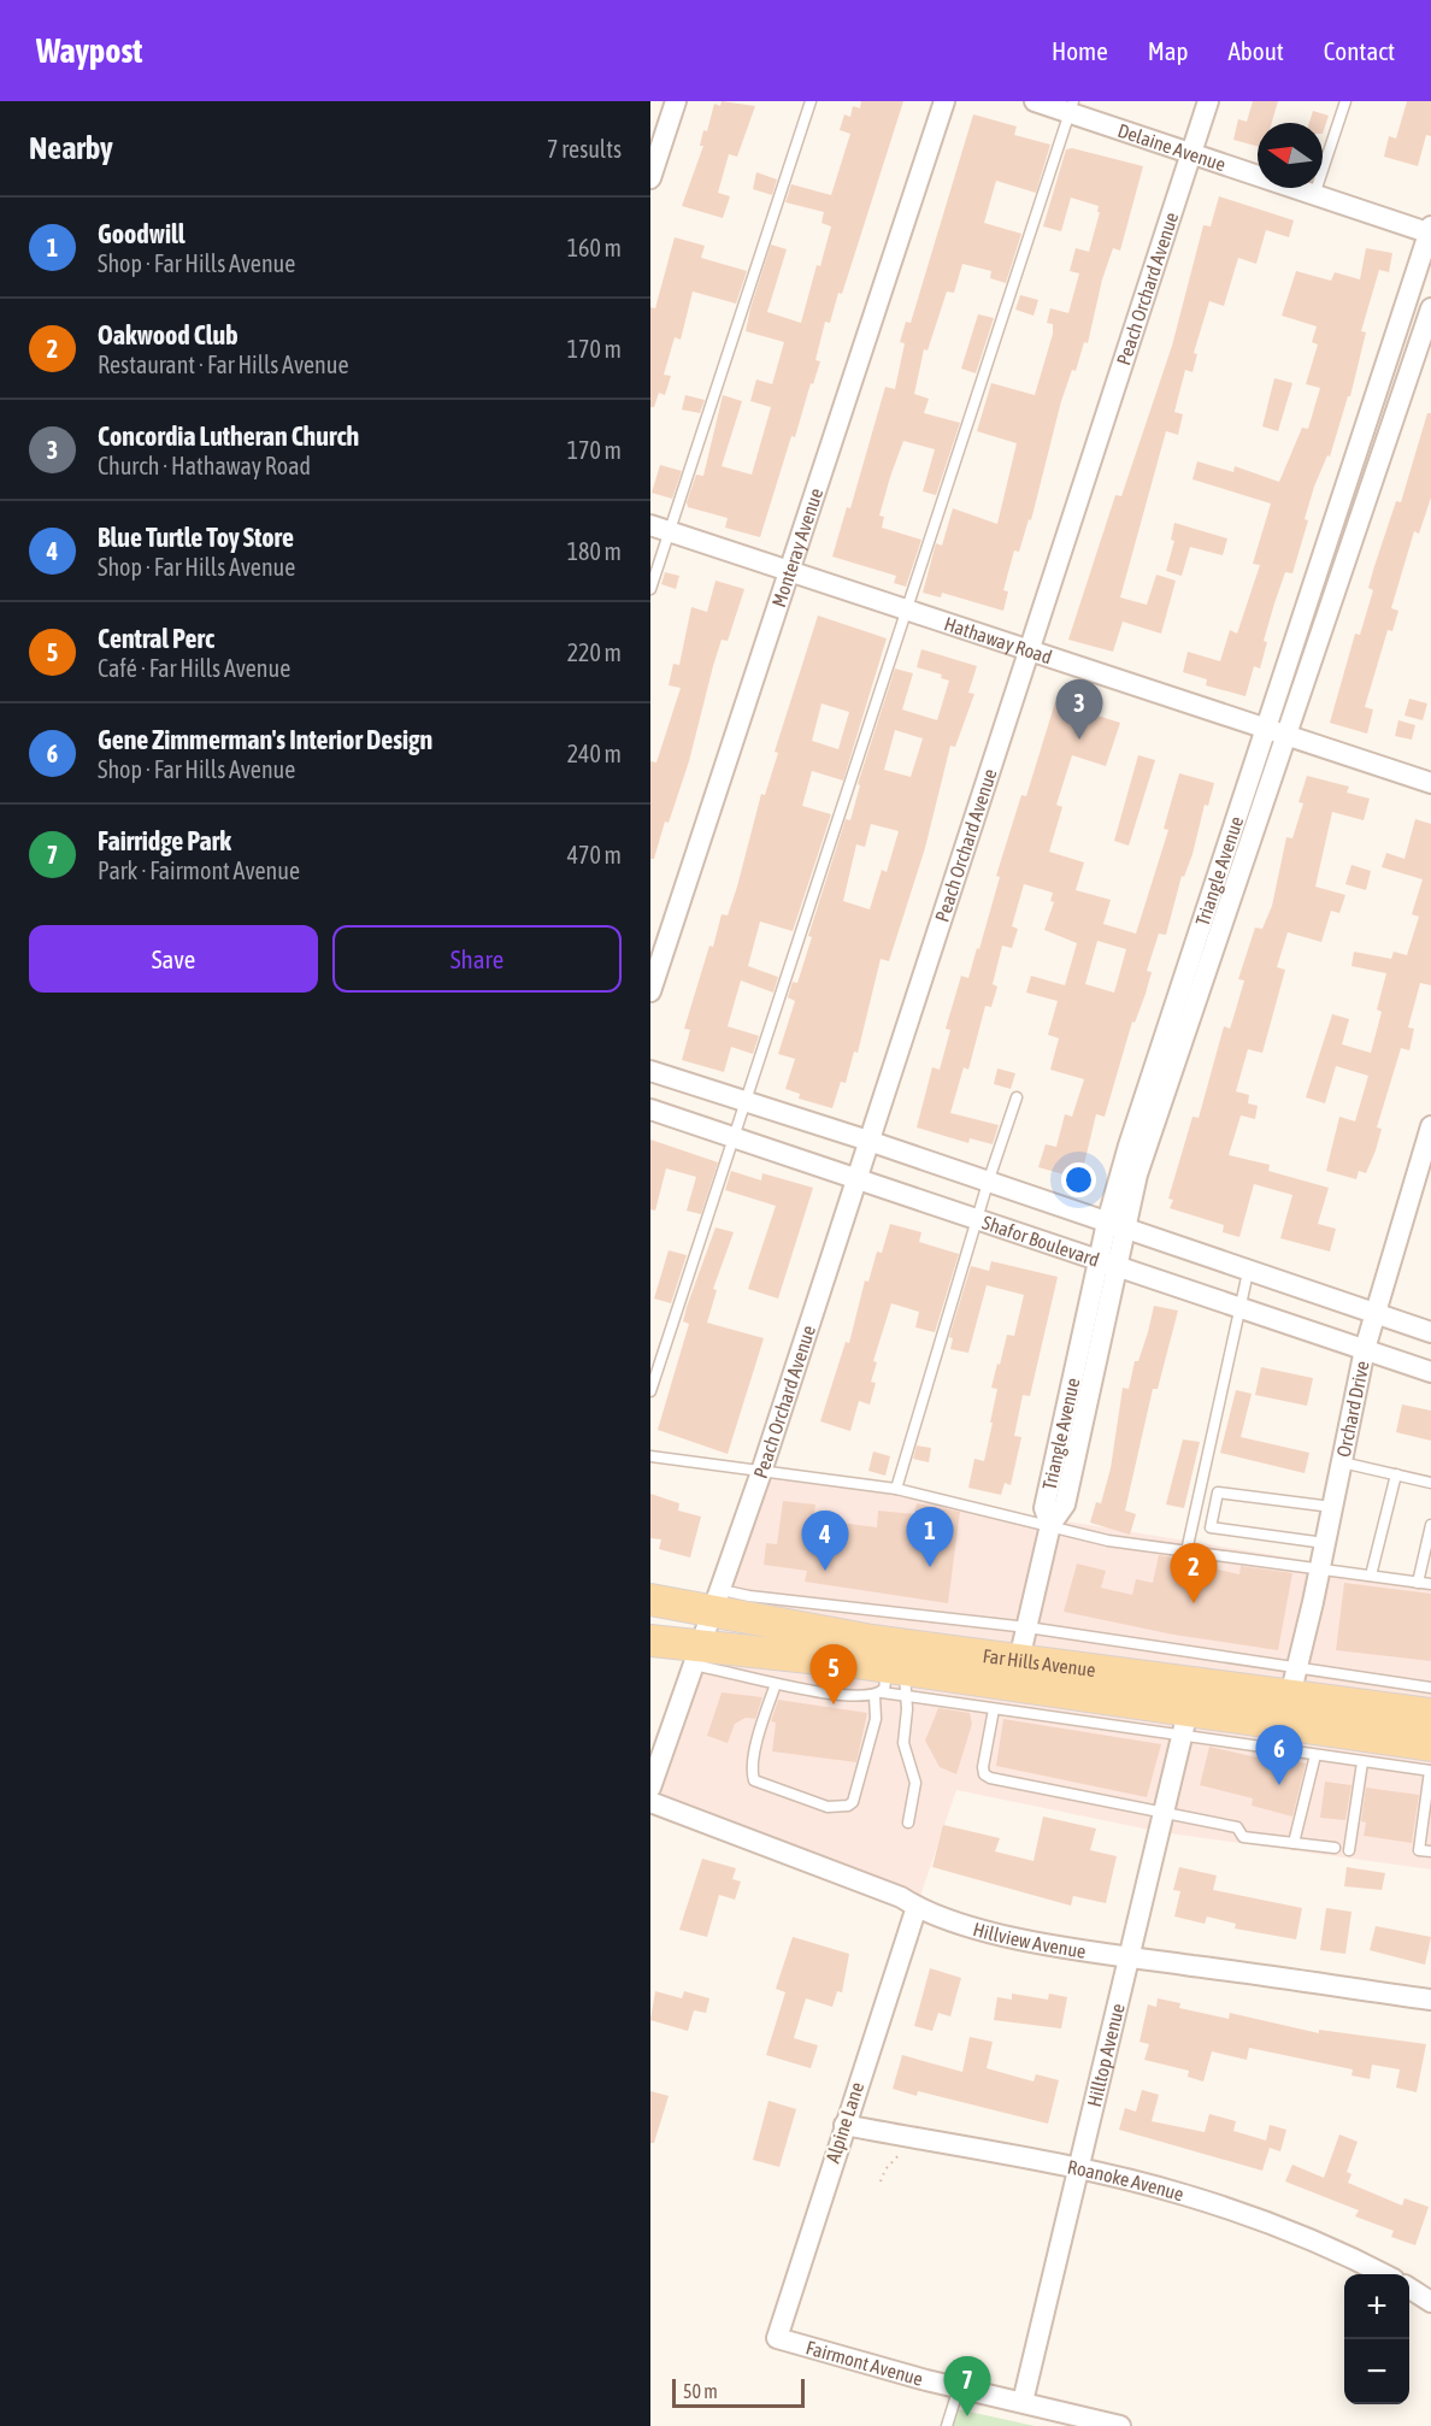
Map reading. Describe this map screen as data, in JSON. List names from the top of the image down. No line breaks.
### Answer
{"streets":{"main road":["Far Hills Avenue"],"street":["Delaine Avenue","Peach Orchard Avenue","Monteray Avenue","Hathaway Road","Triangle Avenue","Shafor Boulevard","Orchard Drive","Hillview Avenue","Hilltop Avenue","Alpine Lane","Roanoke Avenue","Fairmont Avenue"]},"crossings":[["Delaine Avenue","Peach Orchard Avenue"],["Delaine Avenue","Triangle Avenue"],["Peach Orchard Avenue","Hathaway Road"],["Peach Orchard Avenue","Shafor Boulevard"],["Peach Orchard Avenue","Far Hills Avenue"],["Monteray Avenue","Hathaway Road"],["Hathaway Road","Triangle Avenue"],["Triangle Avenue","Shafor Boulevard"],["Triangle Avenue","Far Hills Avenue"],["Shafor Boulevard","Orchard Drive"],["Orchard Drive","Far Hills Avenue"],["Far Hills Avenue","Hilltop Avenue"],["Hillview Avenue","Hilltop Avenue"],["Hillview Avenue","Alpine Lane"],["Hilltop Avenue","Roanoke Avenue"],["Hilltop Avenue","Fairmont Avenue"],["Alpine Lane","Roanoke Avenue"],["Alpine Lane","Fairmont Avenue"]],"scale_bar":"50 m","north":"left","page":{"header":"Waypost","nav":["Home","Map","About","Contact"],"heading":["Nearby","7 results"],"list":[{"mark":"1","name":"Goodwill","note":"Shop · Far Hills Avenue","value":"160 m"},{"mark":"2","name":"Oakwood Club","note":"Restaurant · Far Hills Avenue","value":"170 m"},{"mark":"3","name":"Concordia Lutheran Church","note":"Church · Hathaway Road","value":"170 m"},{"mark":"4","name":"Blue Turtle Toy Store","note":"Shop · Far Hills Avenue","value":"180 m"},{"mark":"5","name":"Central Perc","note":"Café · Far Hills Avenue","value":"220 m"},{"mark":"6","name":"Gene Zimmerman's Interior Design","note":"Shop · Far Hills Avenue","value":"240 m"},{"mark":"7","name":"Fairridge Park","note":"Park · Fairmont Avenue","value":"470 m"}],"pins":["3","1","4","2","5","6","7"],"buttons":["Save","Share"],"map_buttons":["+","−"],"scale":"50 m"}}
